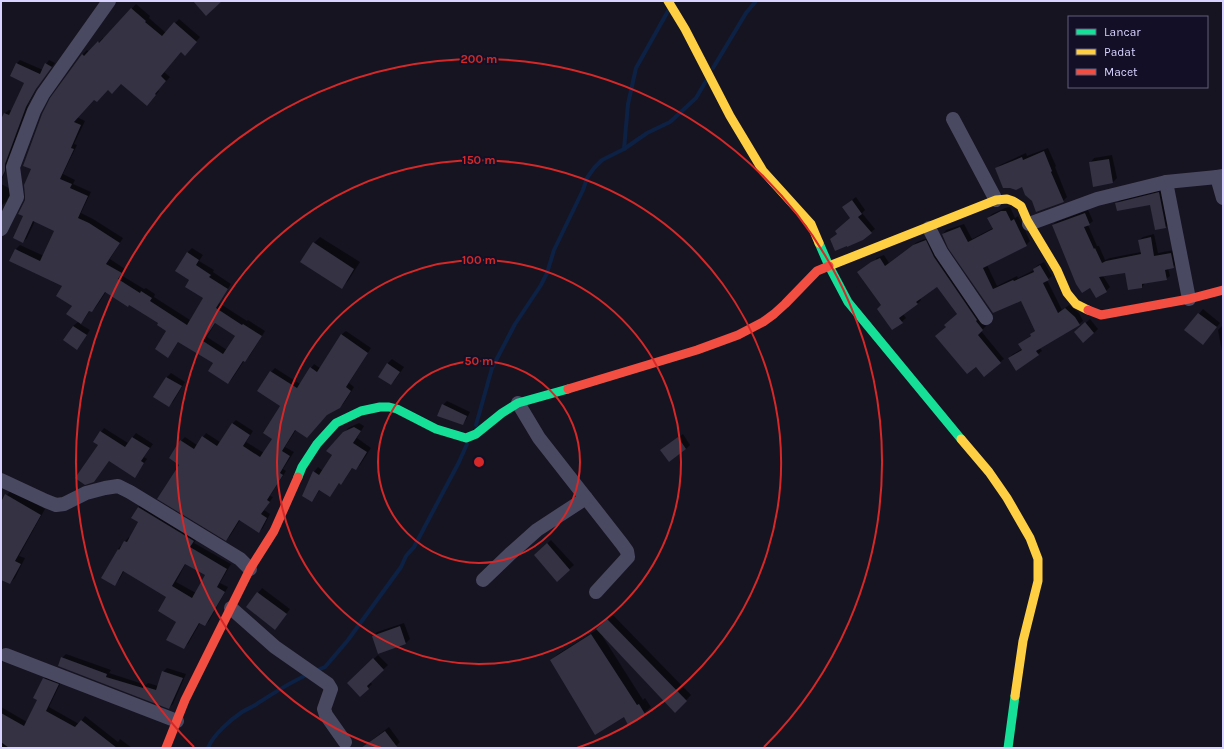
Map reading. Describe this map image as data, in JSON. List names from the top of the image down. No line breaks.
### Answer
{"legend":["Lancar","Padat","Macet"],"rings":["200 m","150 m","100 m","50 m"]}
